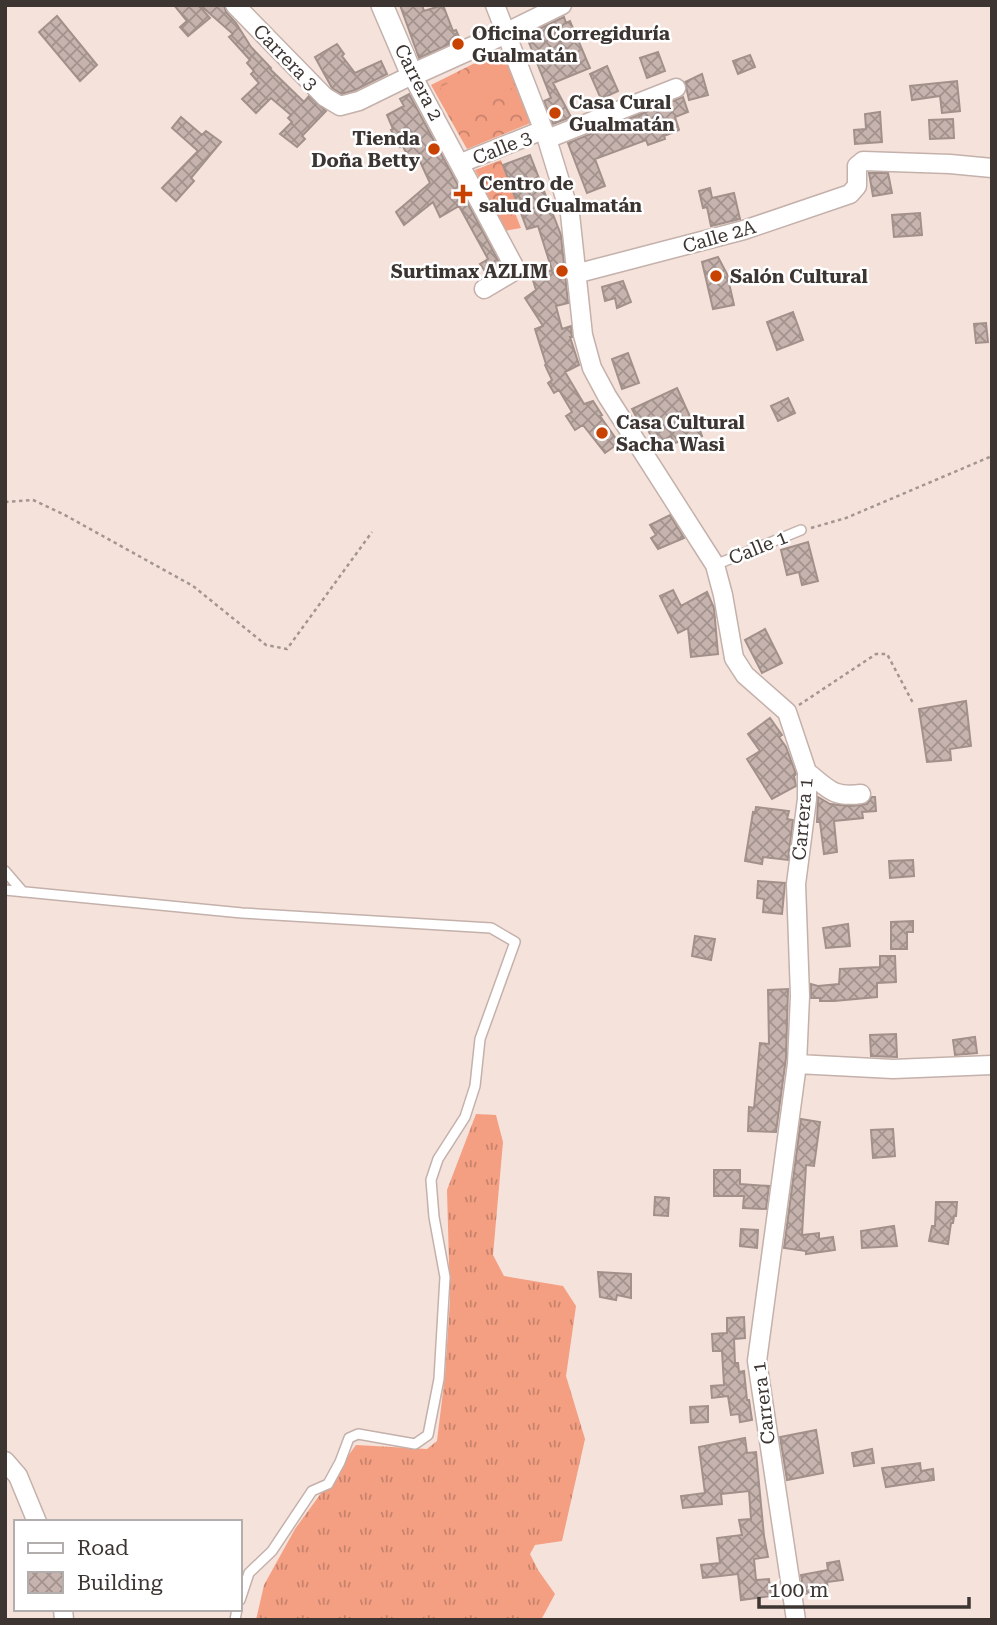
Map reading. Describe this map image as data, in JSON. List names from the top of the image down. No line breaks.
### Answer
{"streets":{"street":["Carrera 3","Carrera 2","Calle 3","Calle 2A","Carrera 1"],"lane":["Calle 1"]},"crossings":[["Carrera 3","Carrera 2"],["Carrera 2","Calle 3"]],"places":{"other":["Oficina Corregiduría Gualmatán","Casa Cural Gualmatán","Tienda Doña Betty","Surtimax AZLIM","Salón Cultural","Casa Cultural Sacha Wasi"],"health":["Centro de salud Gualmatán"]},"legend":["Road","Building"],"scale_bar":"100 m"}
